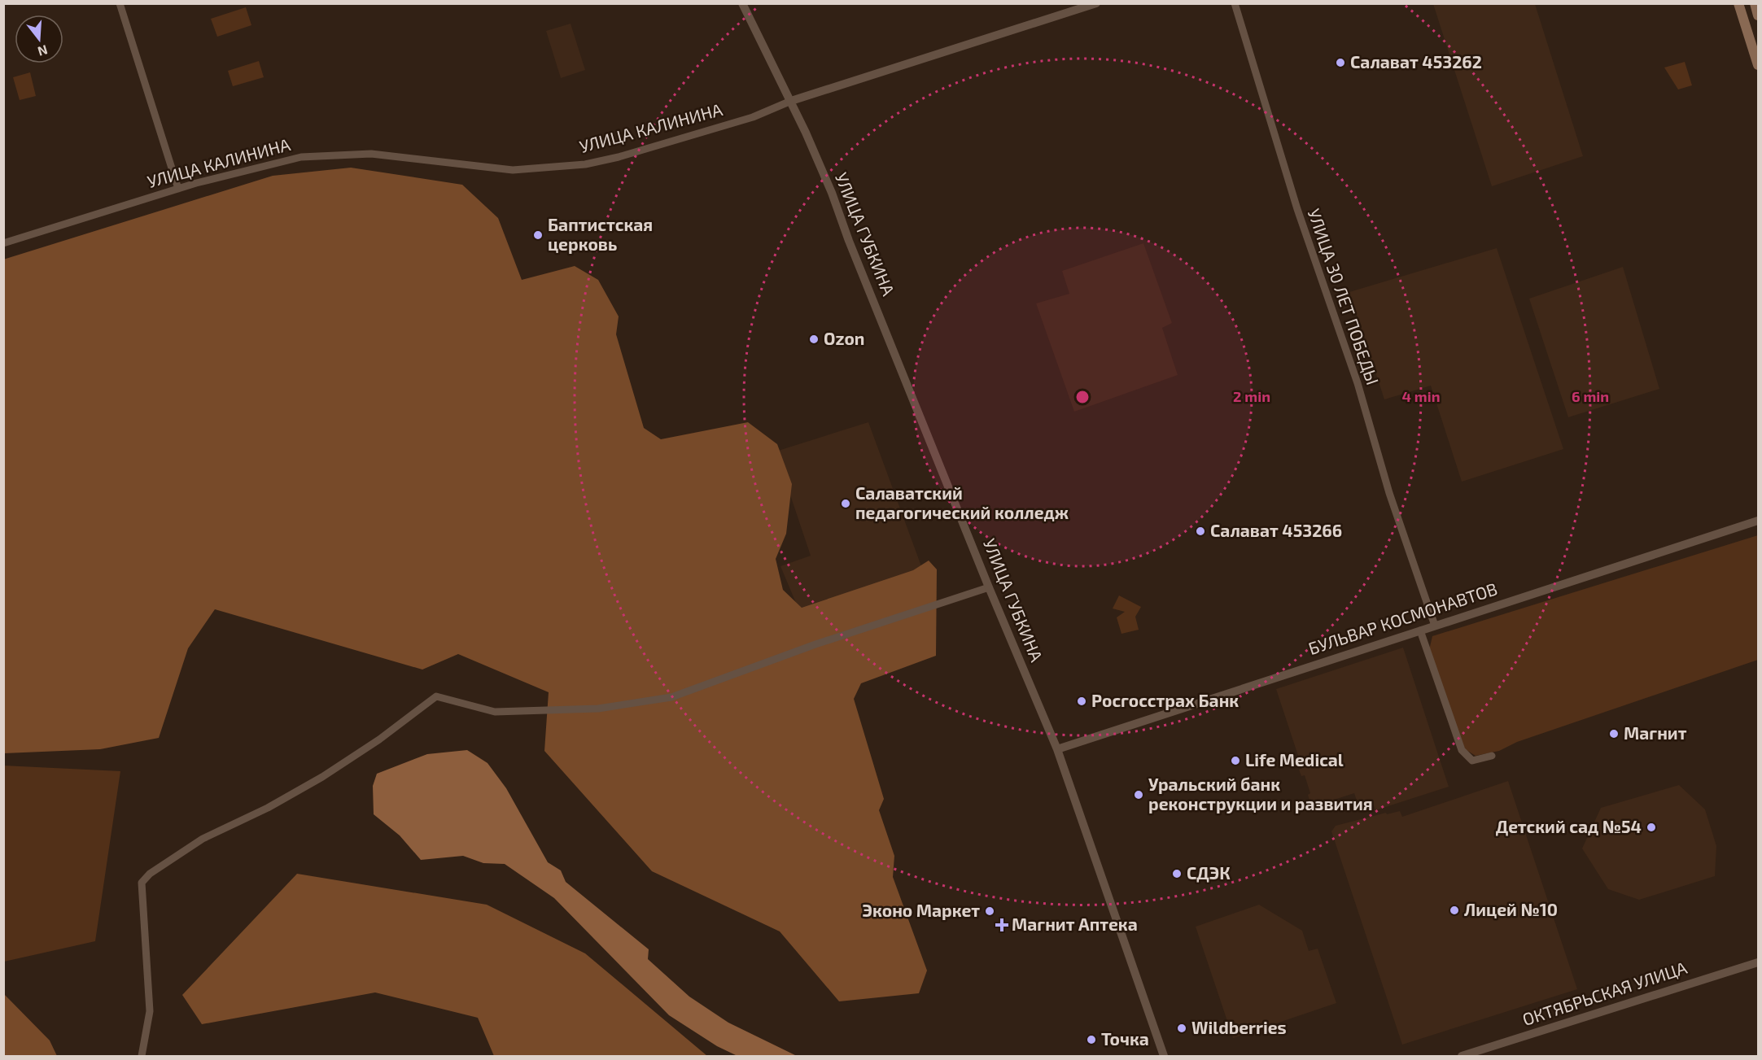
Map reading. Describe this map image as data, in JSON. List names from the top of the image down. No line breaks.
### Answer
{"streets":{"street":["УЛИЦА КАЛИНИНА","УЛИЦА ГУБКИНА","УЛИЦА 30 ЛЕТ ПОБЕДЫ","БУЛЬВАР КОСМОНАВТОВ","ОКТЯБРЬСКАЯ УЛИЦА"]},"crossings":[["УЛИЦА КАЛИНИНА","УЛИЦА ГУБКИНА"],["УЛИЦА ГУБКИНА","БУЛЬВАР КОСМОНАВТОВ"],["УЛИЦА 30 ЛЕТ ПОБЕДЫ","БУЛЬВАР КОСМОНАВТОВ"]],"places":{"other":["Салават 453262","Баптистская церковь","Ozon","Салаватский педагогический колледж","Салават 453266","Росгосстрах Банк","Магнит","Life Medical","Уральский банк реконструкции и развития","Детский сад №54","СДЭК","Лицей №10","Эконо Маркет","Wildberries","Точка"],"health":["Магнит Аптека"]},"north":"bottom","rings":["2 min","4 min","6 min"]}
